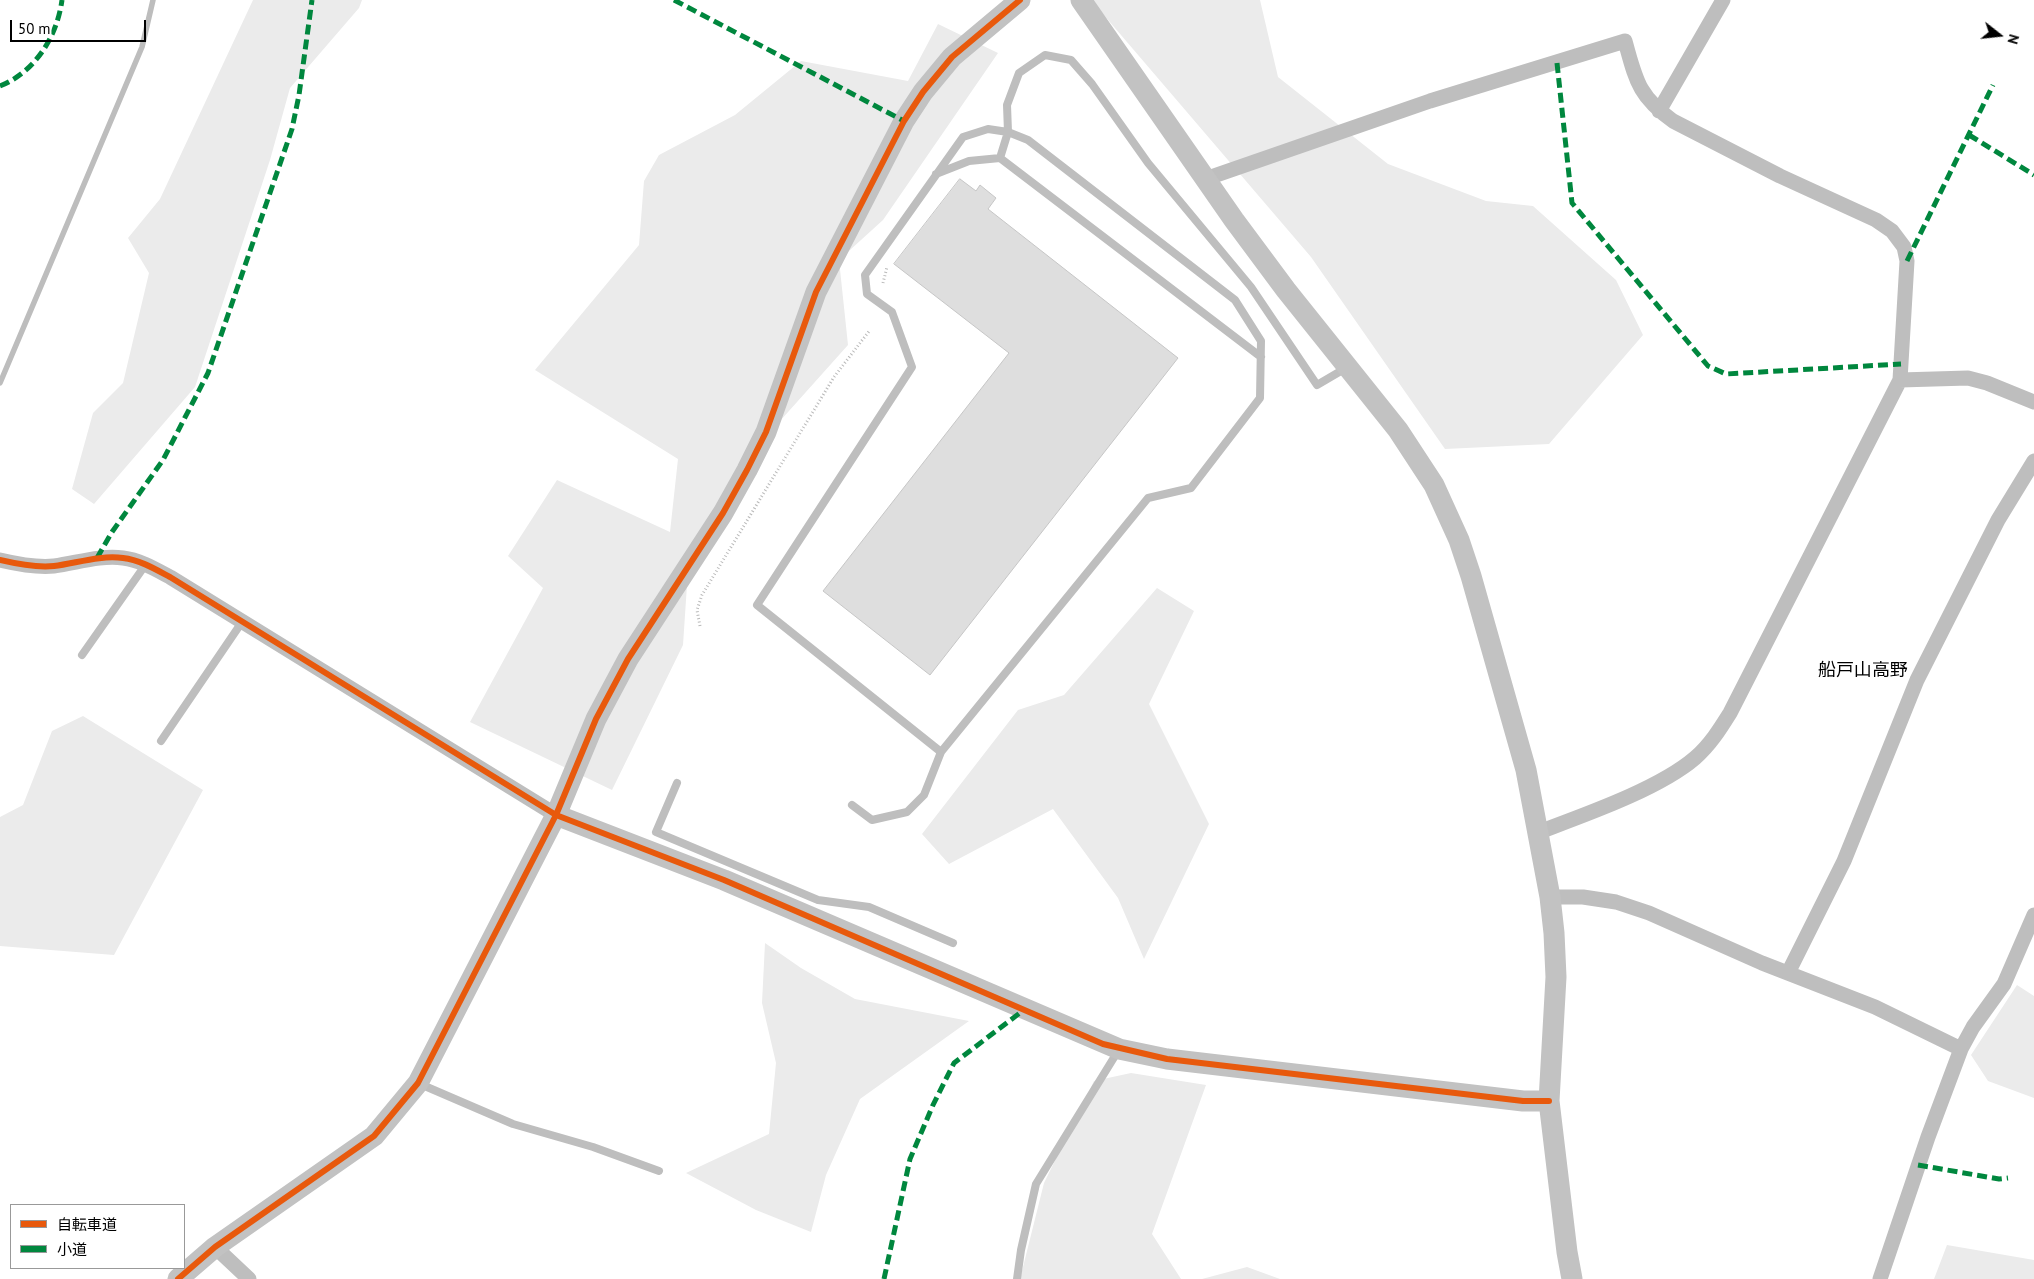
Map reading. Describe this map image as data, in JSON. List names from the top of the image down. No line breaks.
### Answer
{"districts":["船戸山高野"],"legend":["自転車道","小道"],"scale_bar":"50 m","north":"right"}
